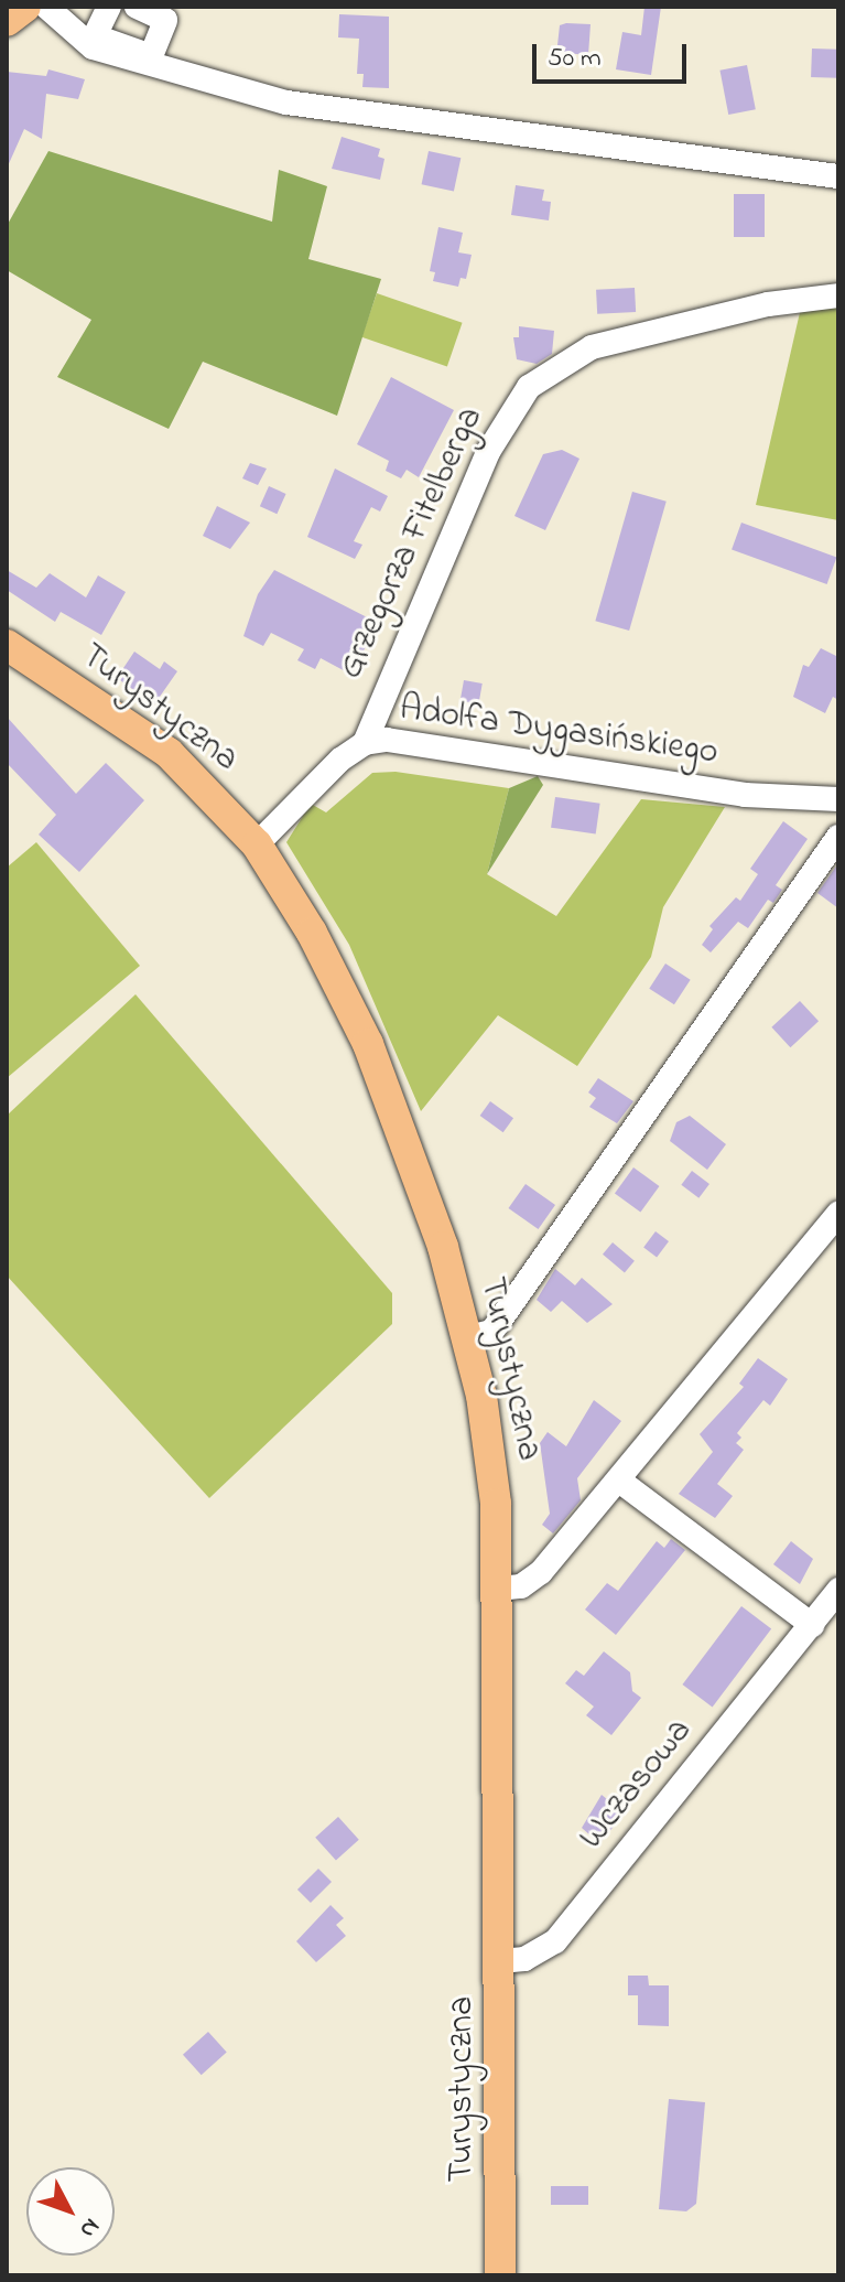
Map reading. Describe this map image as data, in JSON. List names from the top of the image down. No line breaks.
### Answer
{"streets":{"main road":["Turystyczna"],"street":["Grzegorza Fitelberga","Adolfa Dygasińskiego","Wczasowa"]},"crossings":[["Grzegorza Fitelberga","Adolfa Dygasińskiego"],["Turystyczna","Adolfa Dygasińskiego"],["Turystyczna","Wczasowa"]],"scale_bar":"50 m","north":"bottom right"}
